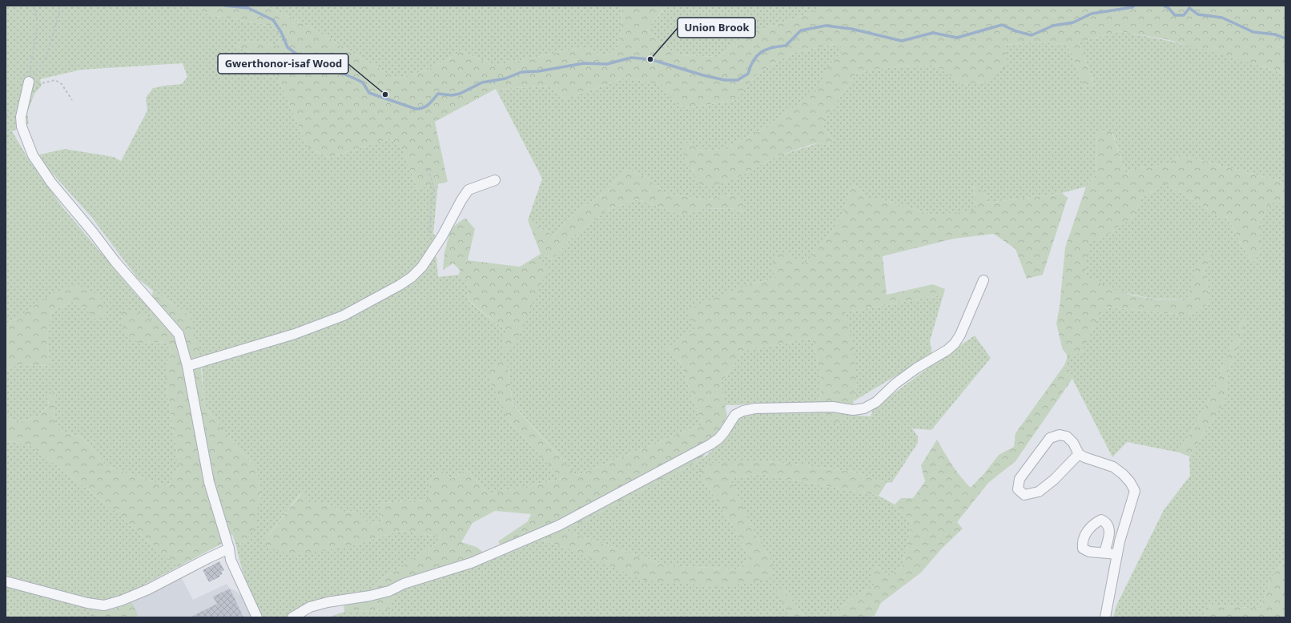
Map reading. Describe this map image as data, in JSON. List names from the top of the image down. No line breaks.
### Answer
{"places":["Union Brook","Gwerthonor-isaf Wood"]}
